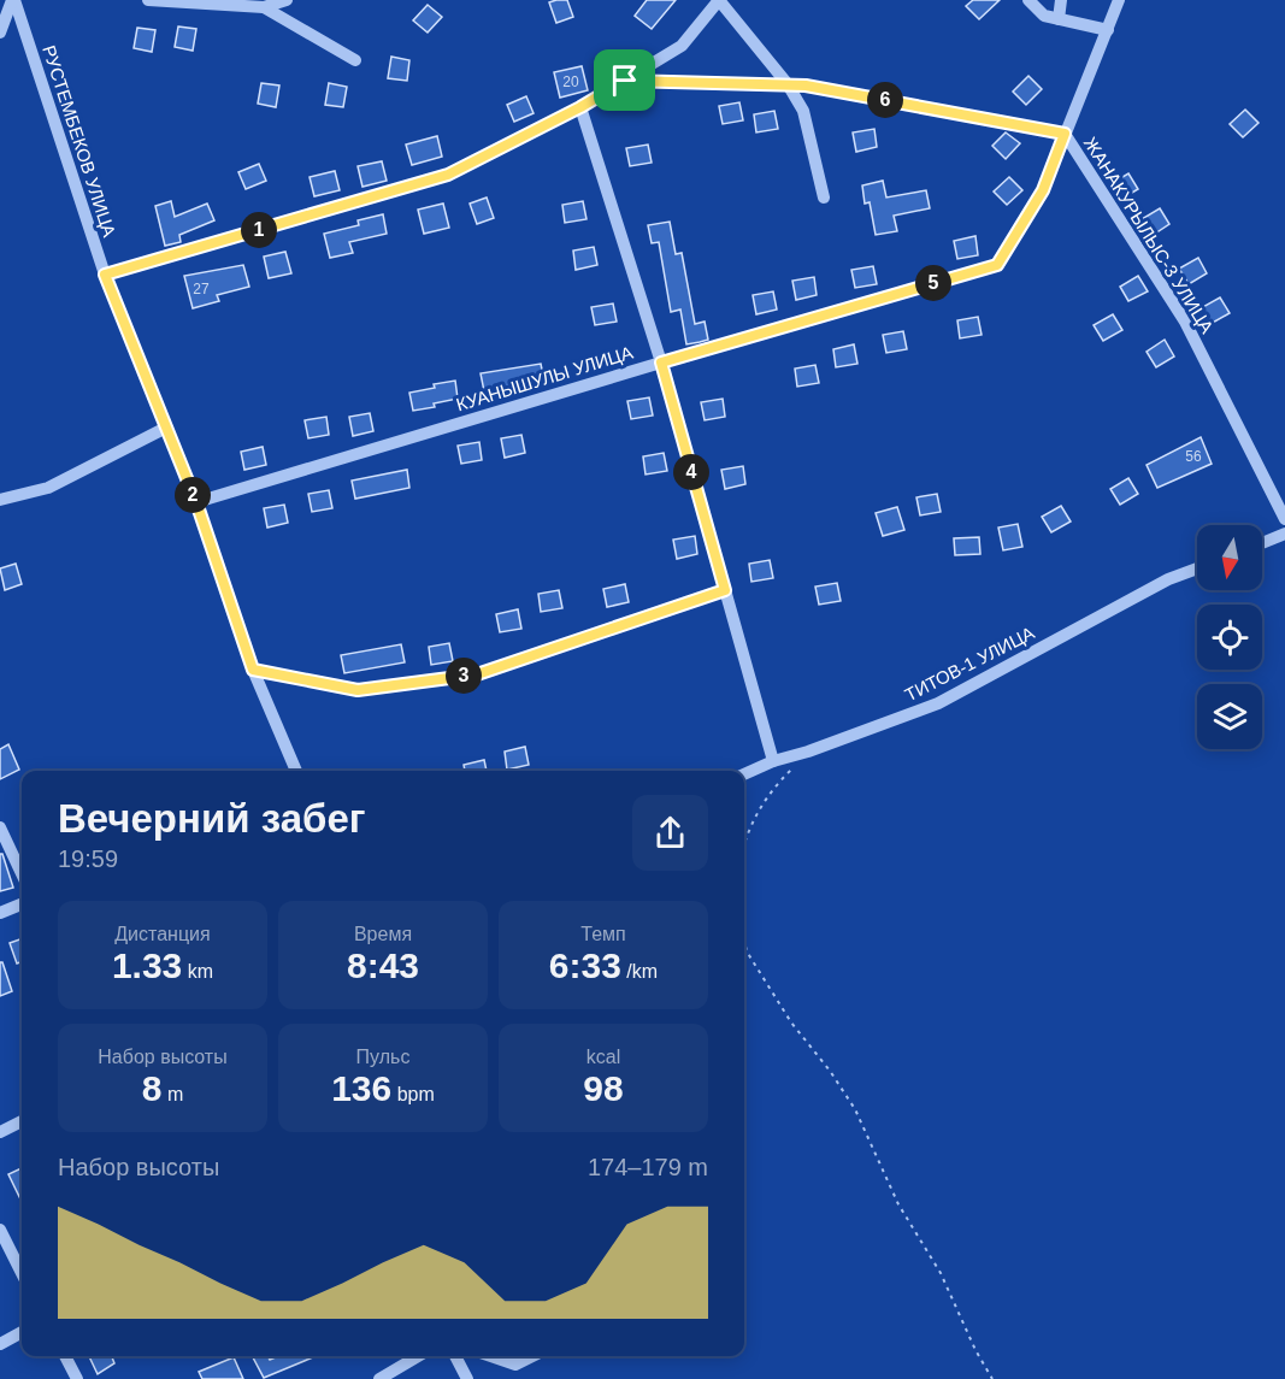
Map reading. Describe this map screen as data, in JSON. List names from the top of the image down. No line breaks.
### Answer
{"streets":{"street":["РУСТЕМБЕКОВ УЛИЦА","ЖАНАКУРЫЛЫС-3 УЛИЦА","КУАНЫШУЛЫ УЛИЦА","ТИТОВ-1 УЛИЦА"]},"crossings":[["РУСТЕМБЕКОВ УЛИЦА","КУАНЫШУЛЫ УЛИЦА"],["ЖАНАКУРЫЛЫС-3 УЛИЦА","КУАНЫШУЛЫ УЛИЦА"]],"house_numbers":["20","27","56"],"north":"bottom","page":{"pins":["6","1","5","4","2","3"],"heading":["Вечерний забег","19:59"],"stats":[["Дистанция","1.33 km"],["Время","8:43"],["Темп","6:33 /km"],["Набор высоты","8 m"],["Пульс","136 bpm"],["kcal","98"]],"chart":["Набор высоты","174–179 m"]}}
